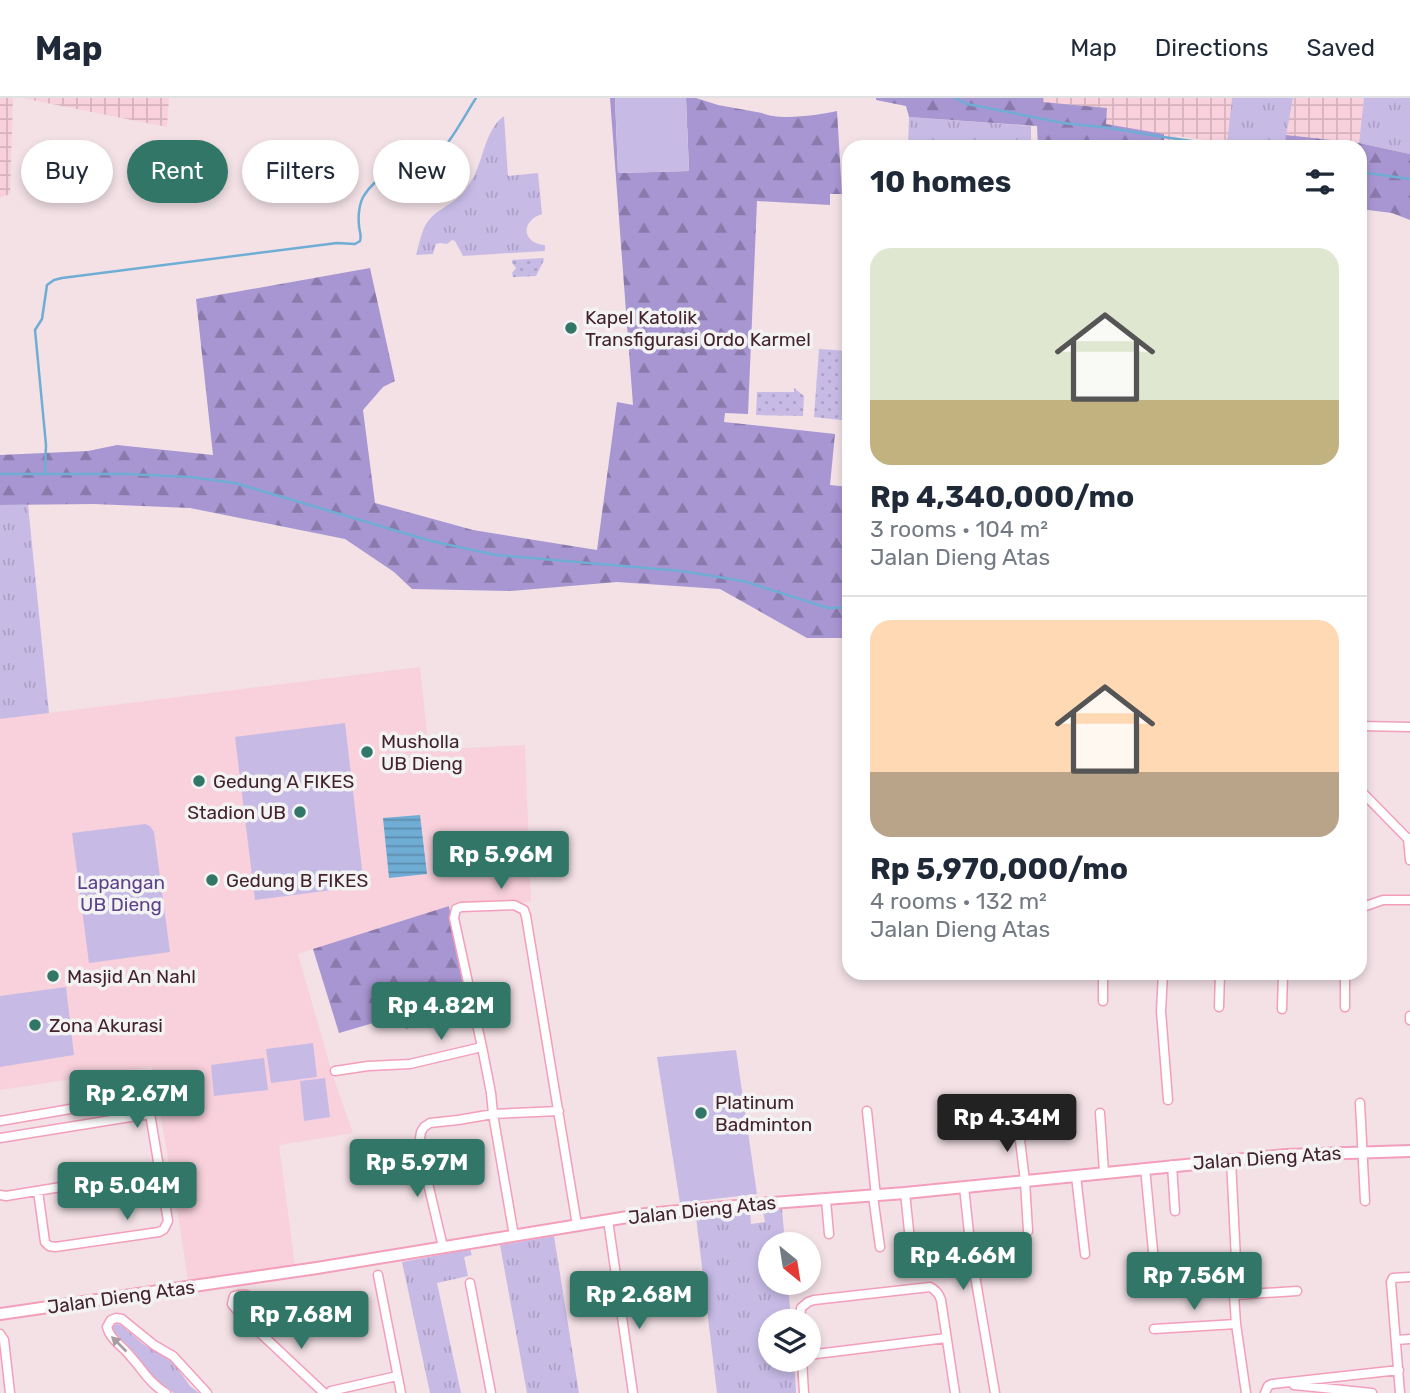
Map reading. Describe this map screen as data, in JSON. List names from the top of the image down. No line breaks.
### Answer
{"streets":{"street":["Jalan Dieng Atas"]},"parks":["Lapangan UB Dieng"],"places":["Kapel Katolik Transfigurasi Ordo Karmel","Musholla UB Dieng","Gedung A FIKES","Stadion UB","Gedung B FIKES","Masjid An Nahl","Zona Akurasi","Platinum Badminton"],"north":"bottom right","page":{"header":"Map","nav":["Map","Directions","Saved"],"chip":["Buy","Rent","Filters","New"],"heading":"10 homes","list":[{"name":"Rp 4,340,000/mo","note":"3 rooms · 104 m² · Jalan Dieng Atas"},{"name":"Rp 5,970,000/mo","note":"4 rooms · 132 m² · Jalan Dieng Atas"}],"price":["Rp 5.96M","Rp 4.82M","Rp 2.67M","Rp 4.34M","Rp 5.97M","Rp 5.04M","Rp 4.66M","Rp 7.56M","Rp 2.68M","Rp 7.68M"]}}
